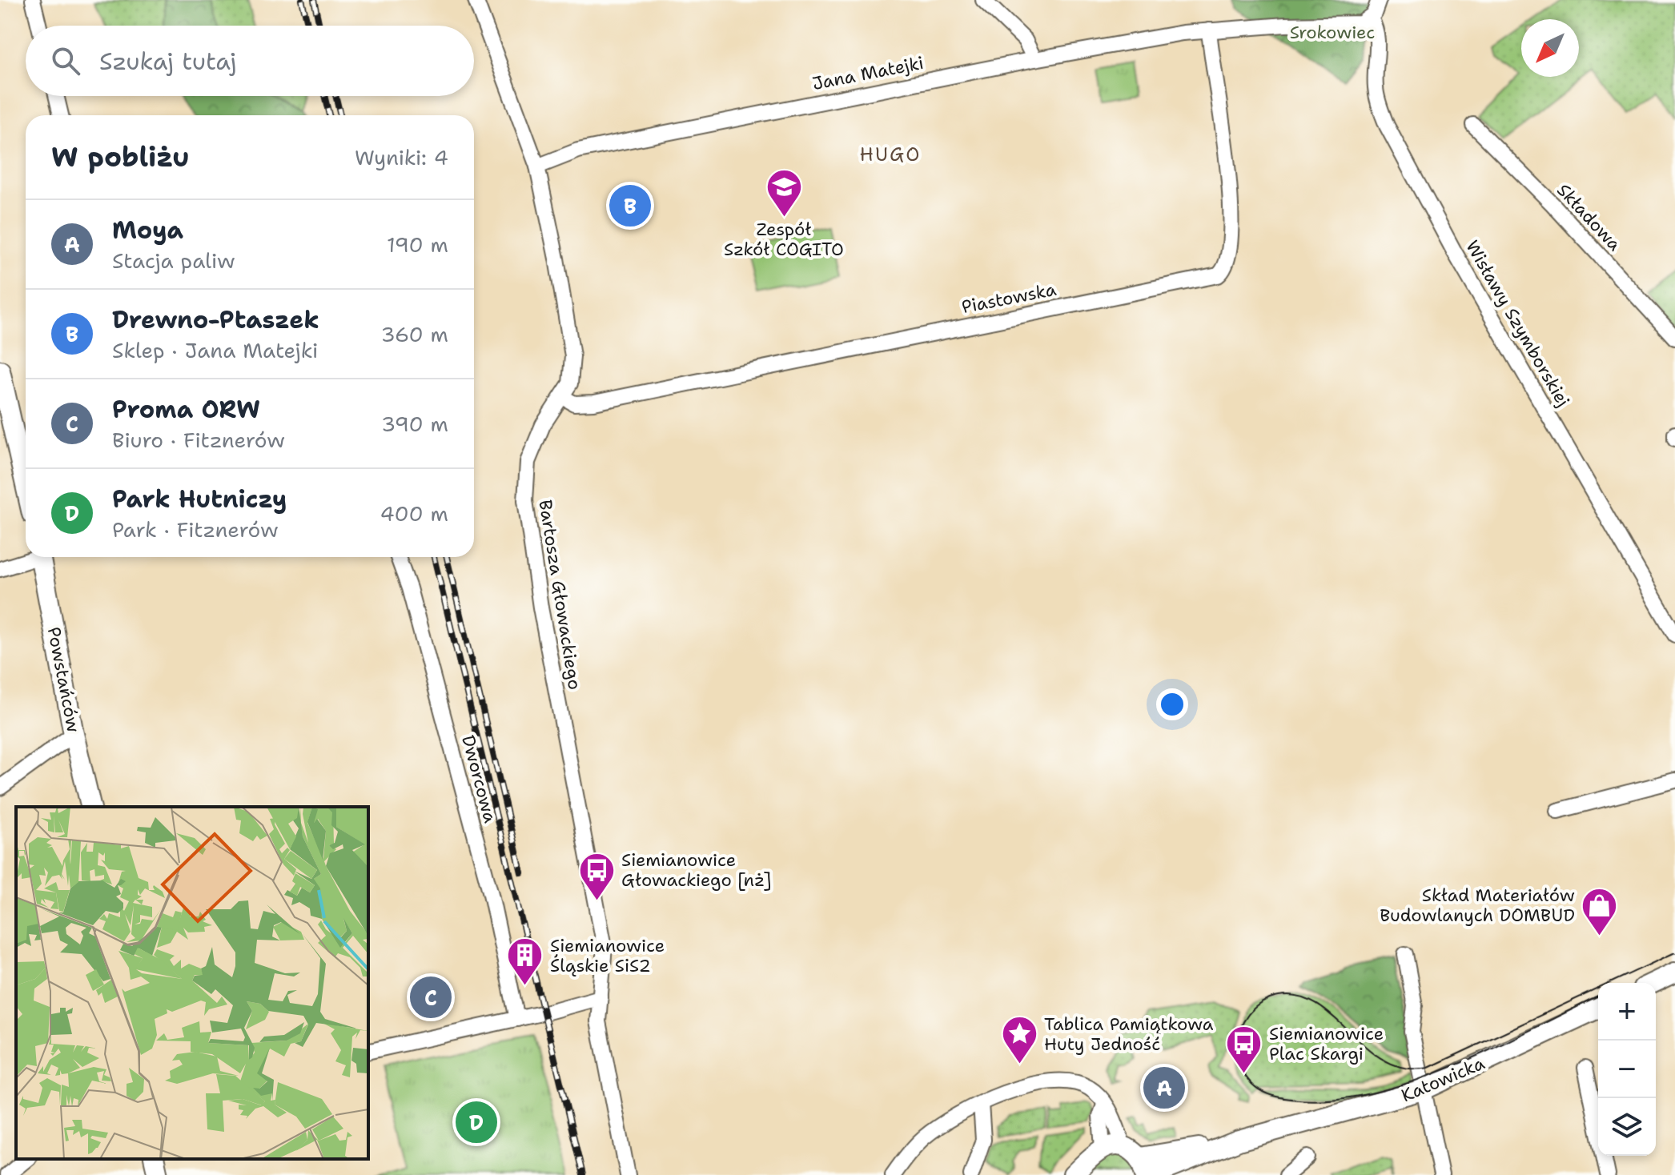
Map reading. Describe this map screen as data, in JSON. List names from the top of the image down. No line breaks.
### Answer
{"streets":{"main road":["Powstańców","Katowicka"],"street":["Jana Matejki","Składowa","Piastowska","Wisławy Szymborskiej","Bartosza Głowackiego","Dworcowa"]},"crossings":[["Jana Matejki","Piastowska"],["Jana Matejki","Wisławy Szymborskiej"],["Jana Matejki","Bartosza Głowackiego"],["Piastowska","Bartosza Głowackiego"]],"districts":["HUGO"],"parks":["Srokowiec"],"places":{"school or university":["Zespół Szkół COGITO"],"bus stop":["Siemianowice Głowackiego [nż]","Siemianowice Plac Skargi"],"shop":["Skład Materiałów Budowlanych DOMBUD"],"building":["Siemianowice Śląskie SiS2"],"place":["Tablica Pamiątkowa Huty Jedność"]},"north":"bottom left","page":{"search":"Szukaj tutaj","heading":["W pobliżu","Wyniki: 4"],"pins":["B","C","A","D"],"list":[{"mark":"A","name":"Moya","note":"Stacja paliw","value":"190 m"},{"mark":"B","name":"Drewno-Ptaszek","note":"Sklep · Jana Matejki","value":"360 m"},{"mark":"C","name":"Proma ORW","note":"Biuro · Fitznerów","value":"390 m"},{"mark":"D","name":"Park Hutniczy","note":"Park · Fitznerów","value":"400 m"}],"map_buttons":["+","−"]}}
